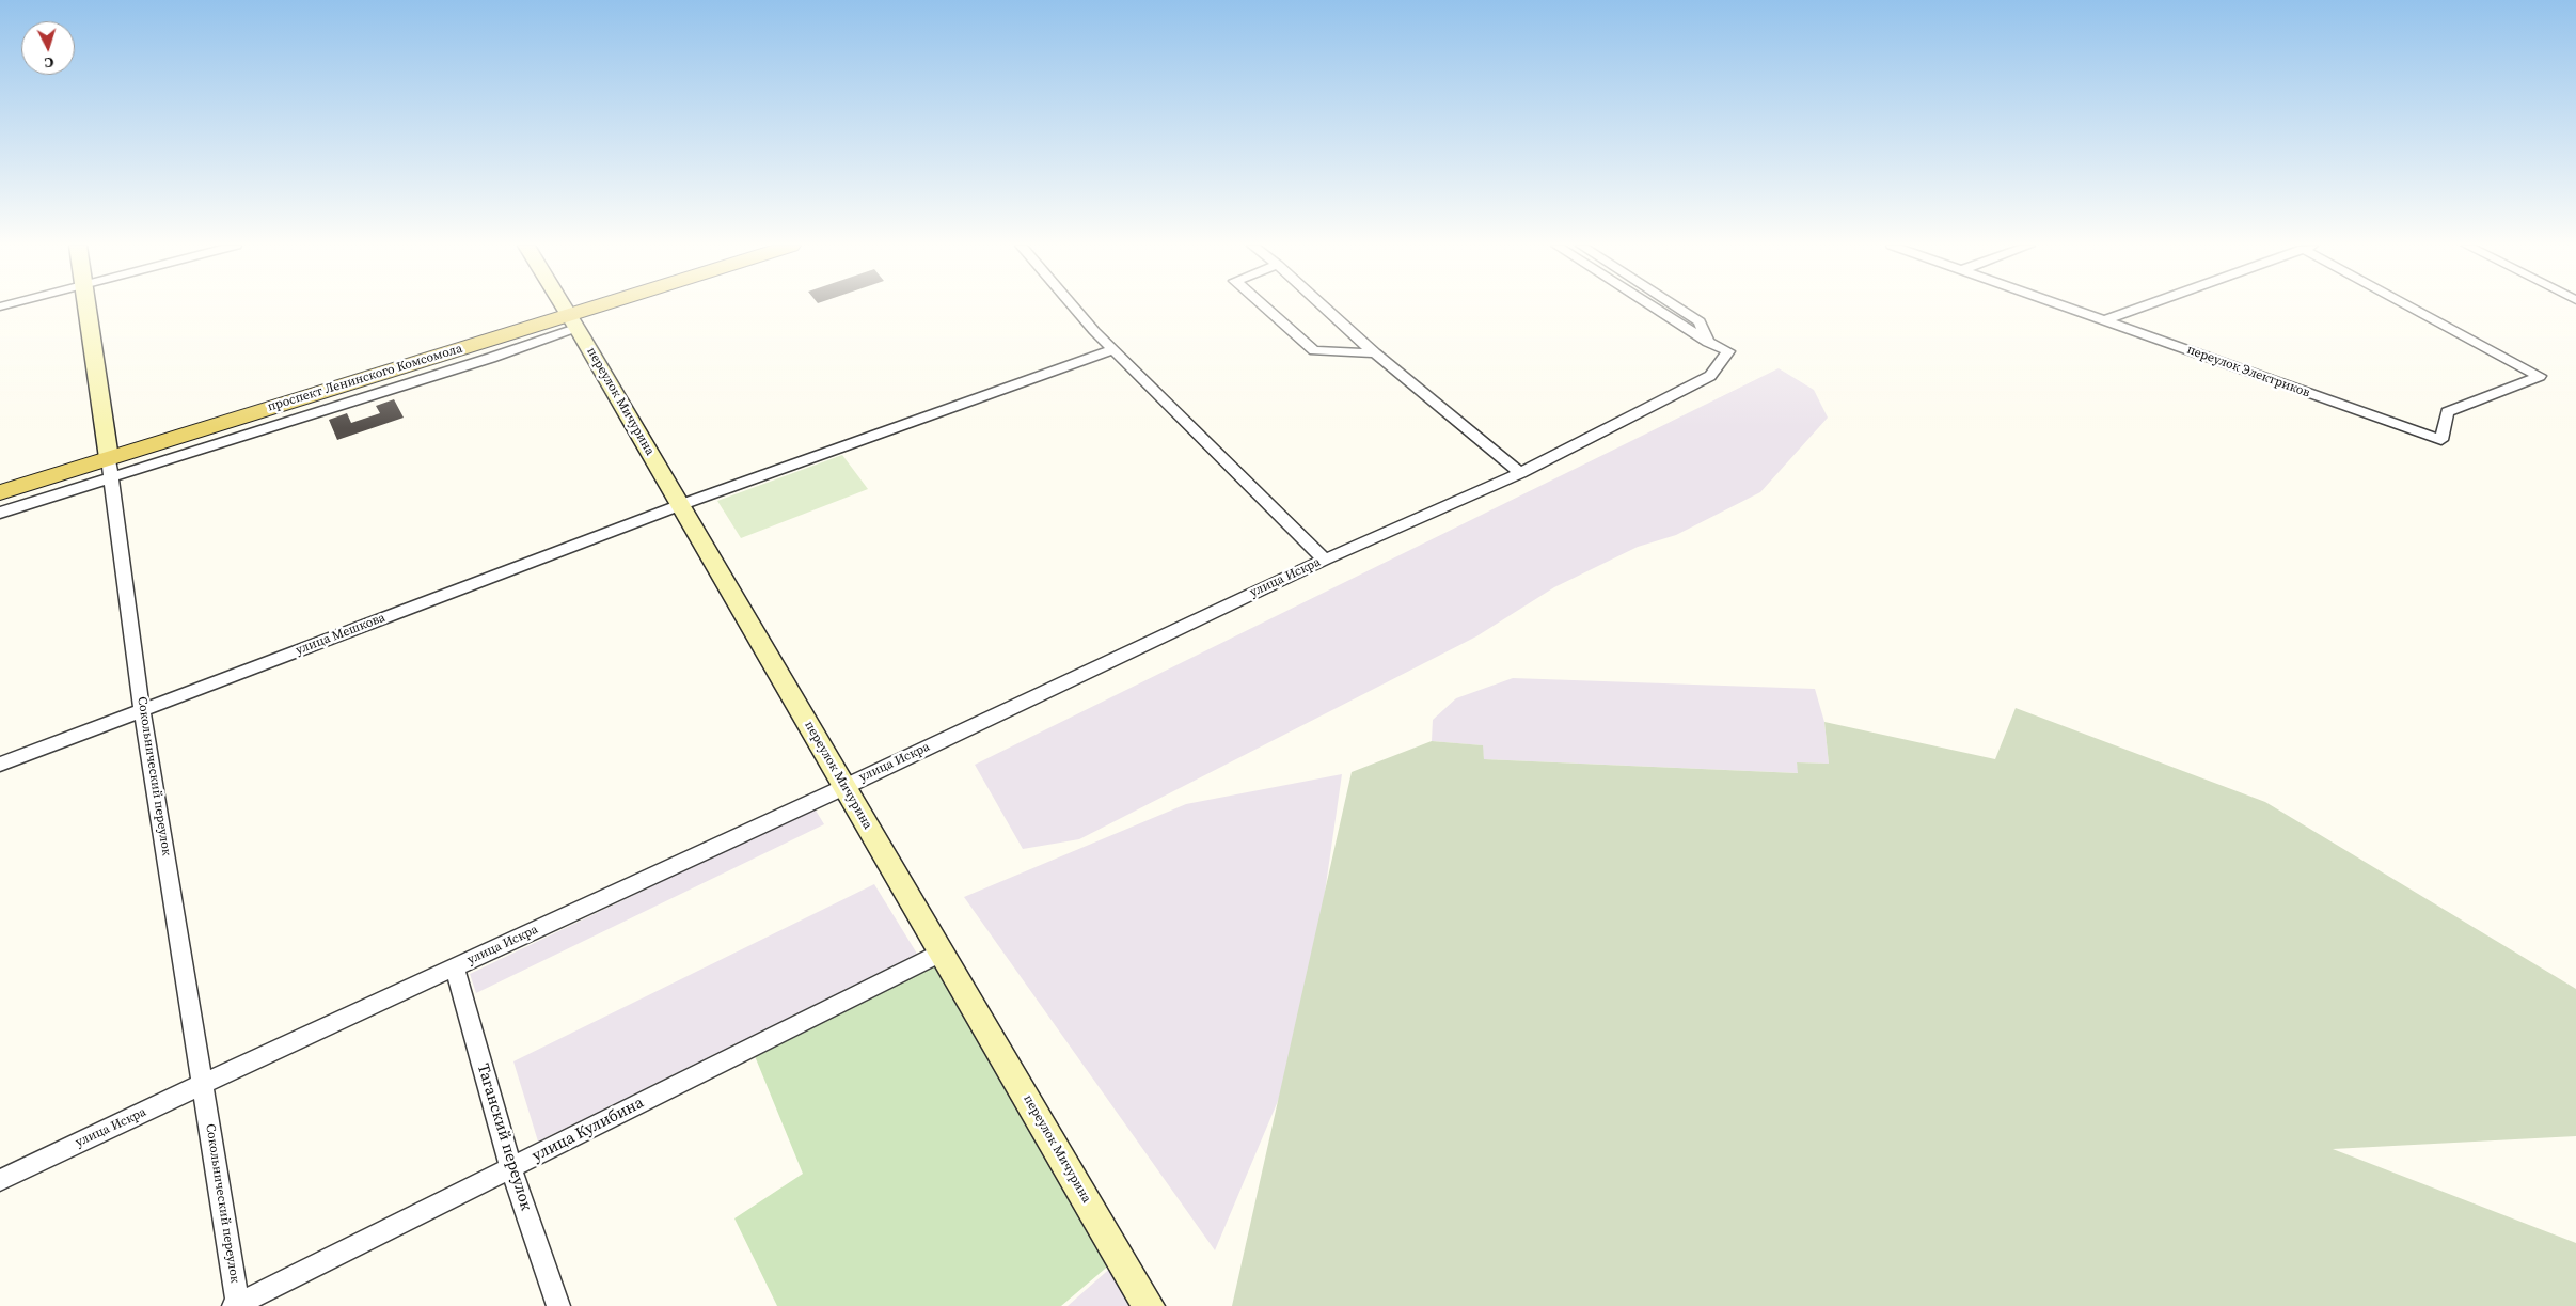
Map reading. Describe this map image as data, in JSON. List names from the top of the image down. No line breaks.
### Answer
{"streets":{"main road":["проспект Ленинского Комсомола","переулок Мичурина","Сокольнический переулок"],"street":["переулок Электриков","улица Искра","улица Мешкова","улица Кулибина","Таганский переулок"]},"crossings":[["проспект Ленинского Комсомола","переулок Мичурина"],["проспект Ленинского Комсомола","Сокольнический переулок"],["переулок Мичурина","улица Искра"],["переулок Мичурина","улица Мешкова"],["переулок Мичурина","улица Кулибина"],["улица Искра","Сокольнический переулок"],["улица Искра","Таганский переулок"],["улица Мешкова","Сокольнический переулок"],["Сокольнический переулок","улица Кулибина"],["улица Кулибина","Таганский переулок"]],"north":"bottom"}
